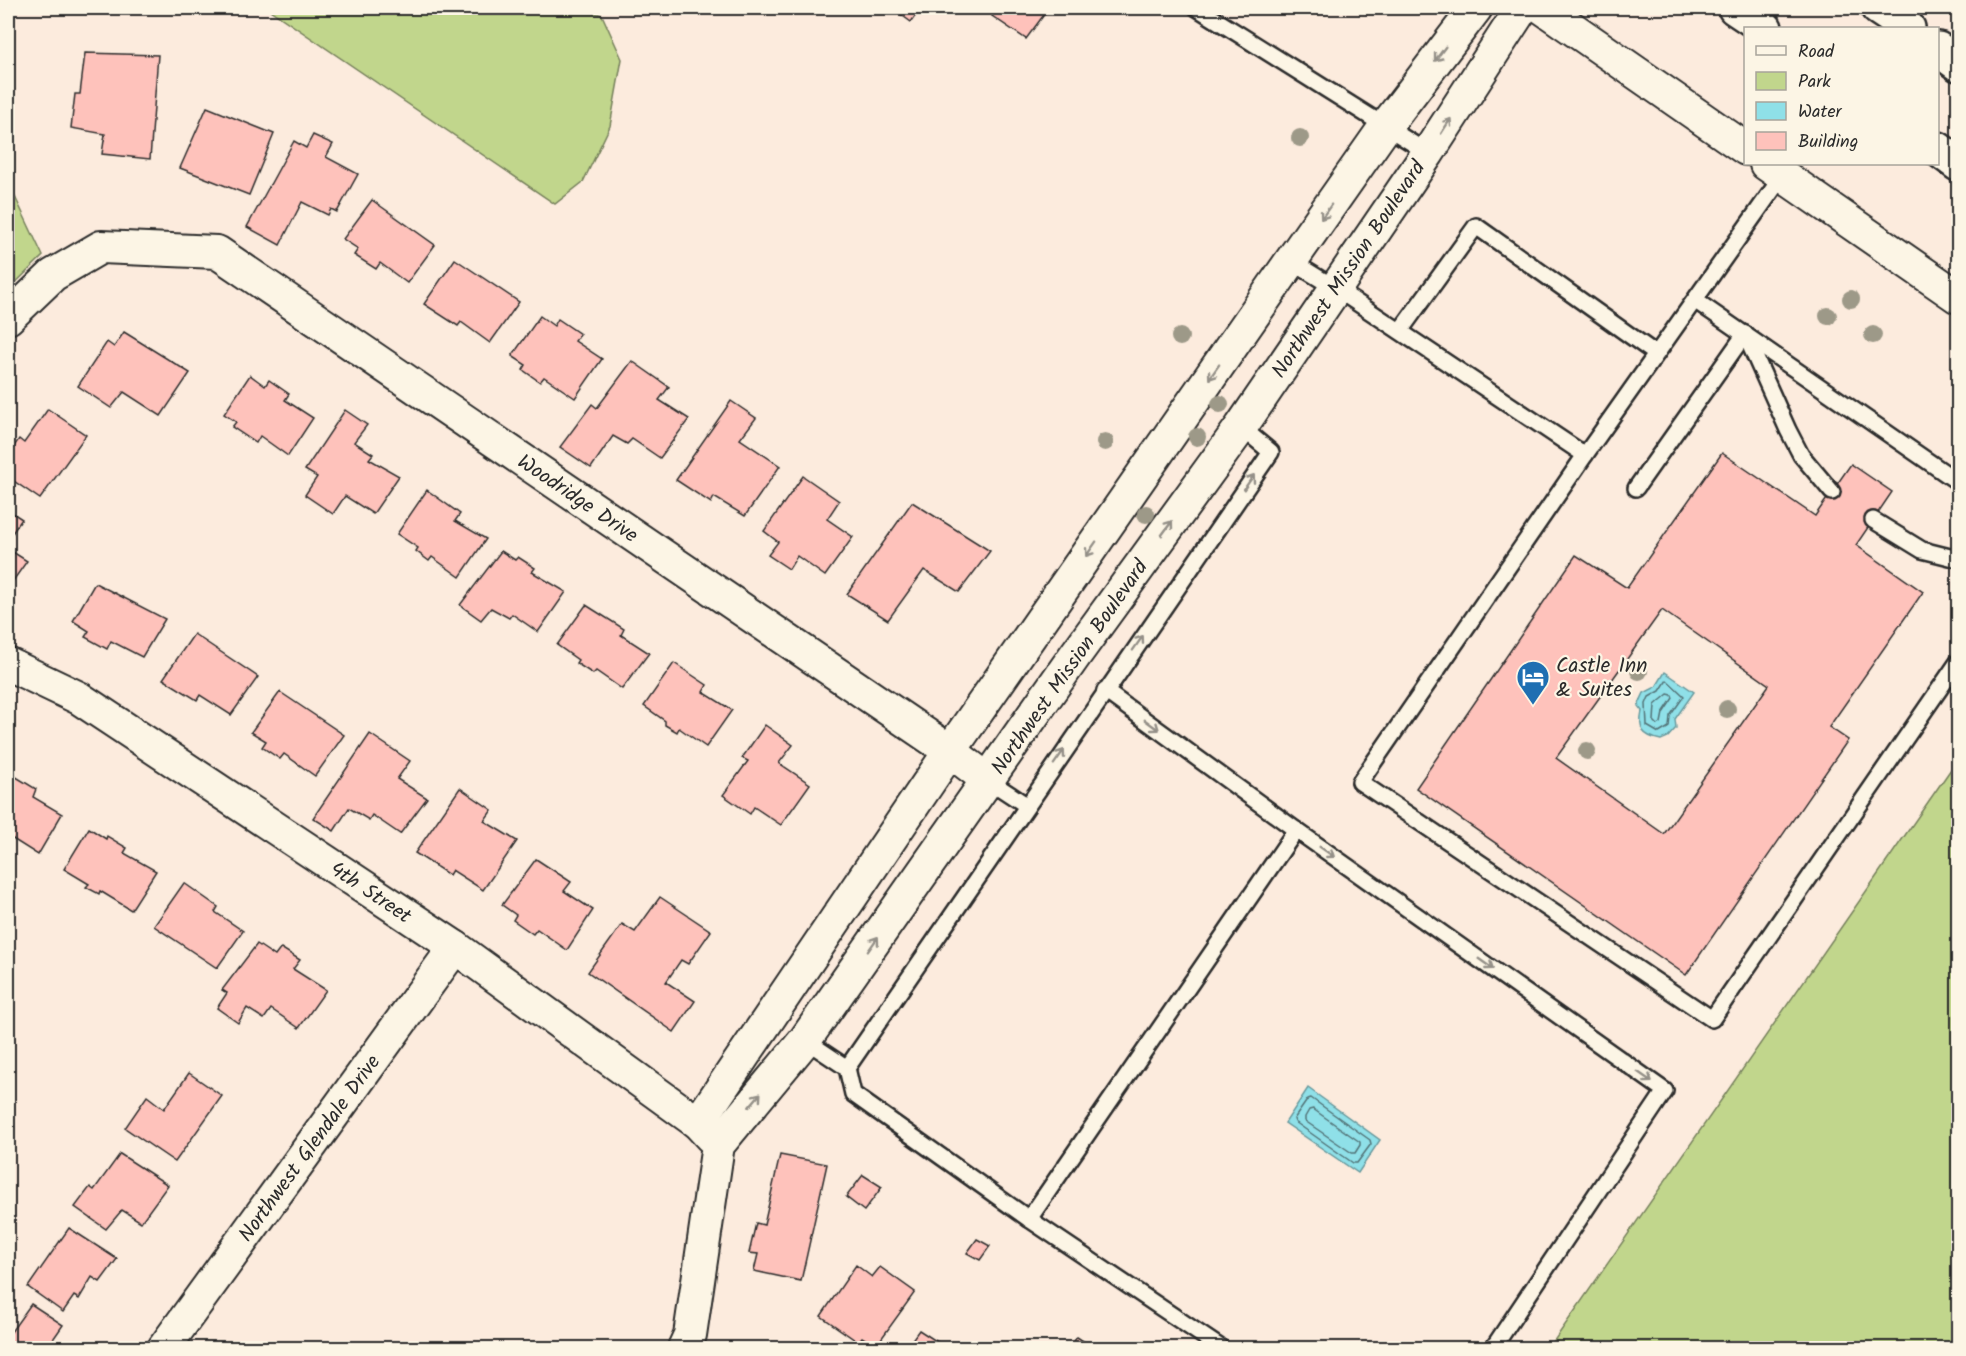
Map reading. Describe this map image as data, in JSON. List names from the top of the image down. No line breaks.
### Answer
{"streets":{"street":["Northwest Mission Boulevard","Woodridge Drive","4th Street","Northwest Glendale Drive"]},"crossings":[["Northwest Mission Boulevard","Woodridge Drive"],["Northwest Mission Boulevard","4th Street"],["4th Street","Northwest Glendale Drive"]],"places":{"hotel":["Castle Inn & Suites"]},"legend":["Road","Park","Water","Building"]}
